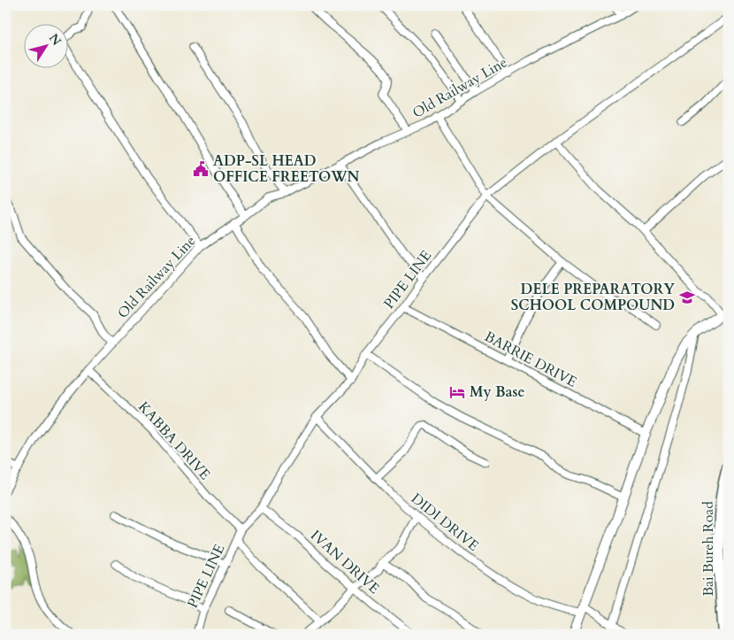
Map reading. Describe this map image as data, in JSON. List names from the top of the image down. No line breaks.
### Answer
{"streets":{"highway":["Bai Bureh Road"],"street":["Old Railway Line","PIPE LINE","BARRIE DRIVE","KABBA DRIVE","DIDI DRIVE","IVAN DRIVE"]},"crossings":[["Old Railway Line","KABBA DRIVE"],["PIPE LINE","BARRIE DRIVE"],["PIPE LINE","KABBA DRIVE"],["PIPE LINE","DIDI DRIVE"],["PIPE LINE","IVAN DRIVE"]],"places":{"public building":["ADP-SL HEAD OFFICE FREETOWN"],"school or university":["DELE PREPARATORY SCHOOL COMPOUND"],"hotel":["My Base"]},"north":"top right"}
